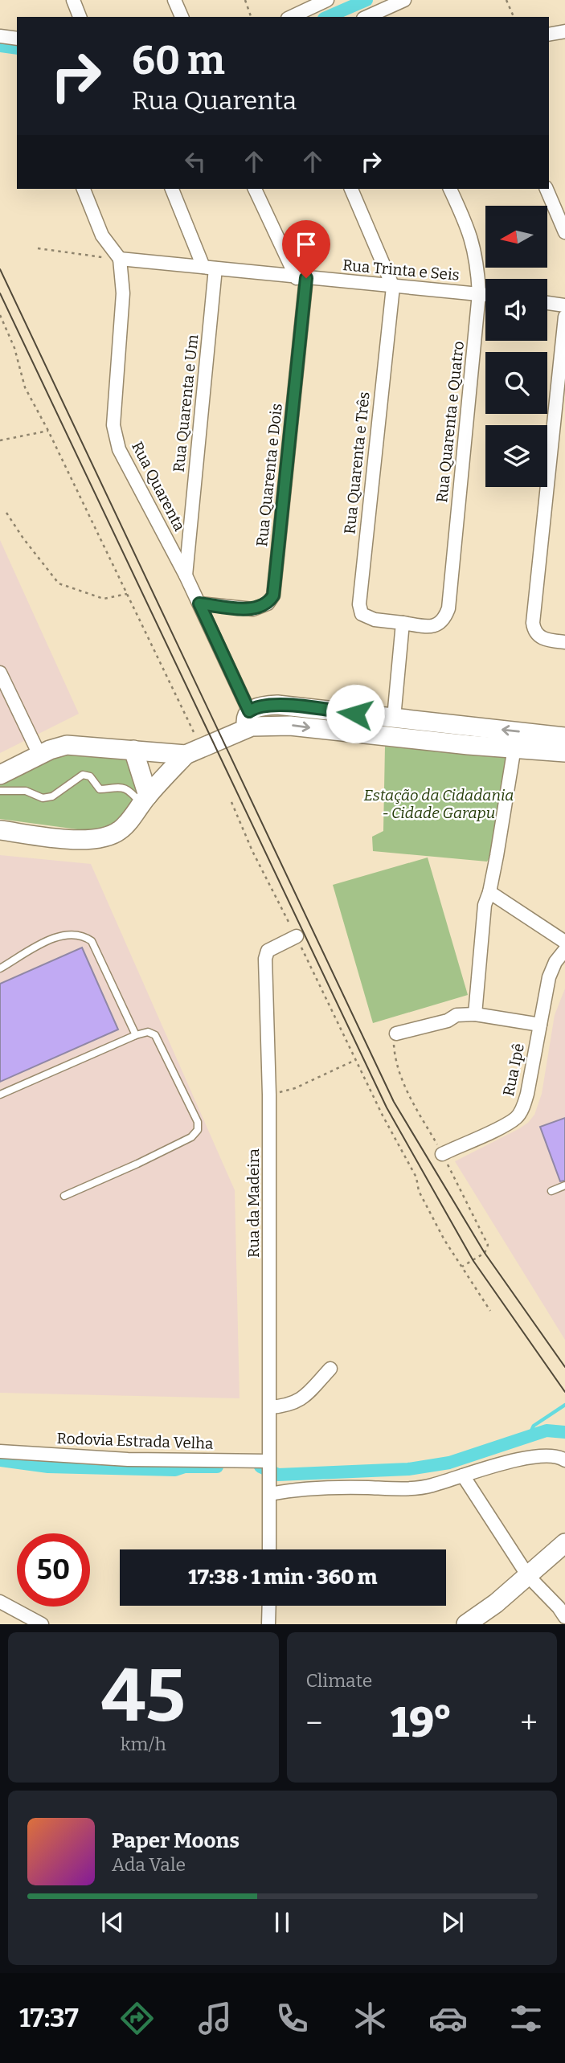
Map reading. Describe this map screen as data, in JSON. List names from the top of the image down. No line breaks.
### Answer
{"streets":{"street":["Rua Trinta e Seis","Rua Quarenta e Um","Rua Quarenta e Quatro","Rua Quarenta e Três","Rua Quarenta e Dois","Rua Quarenta","Rua Ipê","Rua da Madeira","Rodovia Estrada Velha"]},"crossings":[["Rua Trinta e Seis","Rua Quarenta e Um"],["Rua Trinta e Seis","Rua Quarenta e Quatro"],["Rua Trinta e Seis","Rua Quarenta e Três"],["Rua Trinta e Seis","Rua Quarenta e Dois"],["Rua Trinta e Seis","Rua Quarenta"],["Rua Quarenta e Um","Rua Quarenta"],["Rua Quarenta e Quatro","Rua Quarenta e Três"],["Rua Quarenta e Dois","Rua Quarenta"],["Rua da Madeira","Rodovia Estrada Velha"]],"parks":["Estação da Cidadania - Cidade Garapu"],"north":"left","page":{"turn":["60 m","Rua Quarenta"],"limit":"50","trip":"17:38 · 1 min · 360 m","tile":[["45","km/h"],"Climate"],"heat":["−","19°","+"],"song":["Paper Moons","Ada Vale"],"tabs":"17:37"}}
